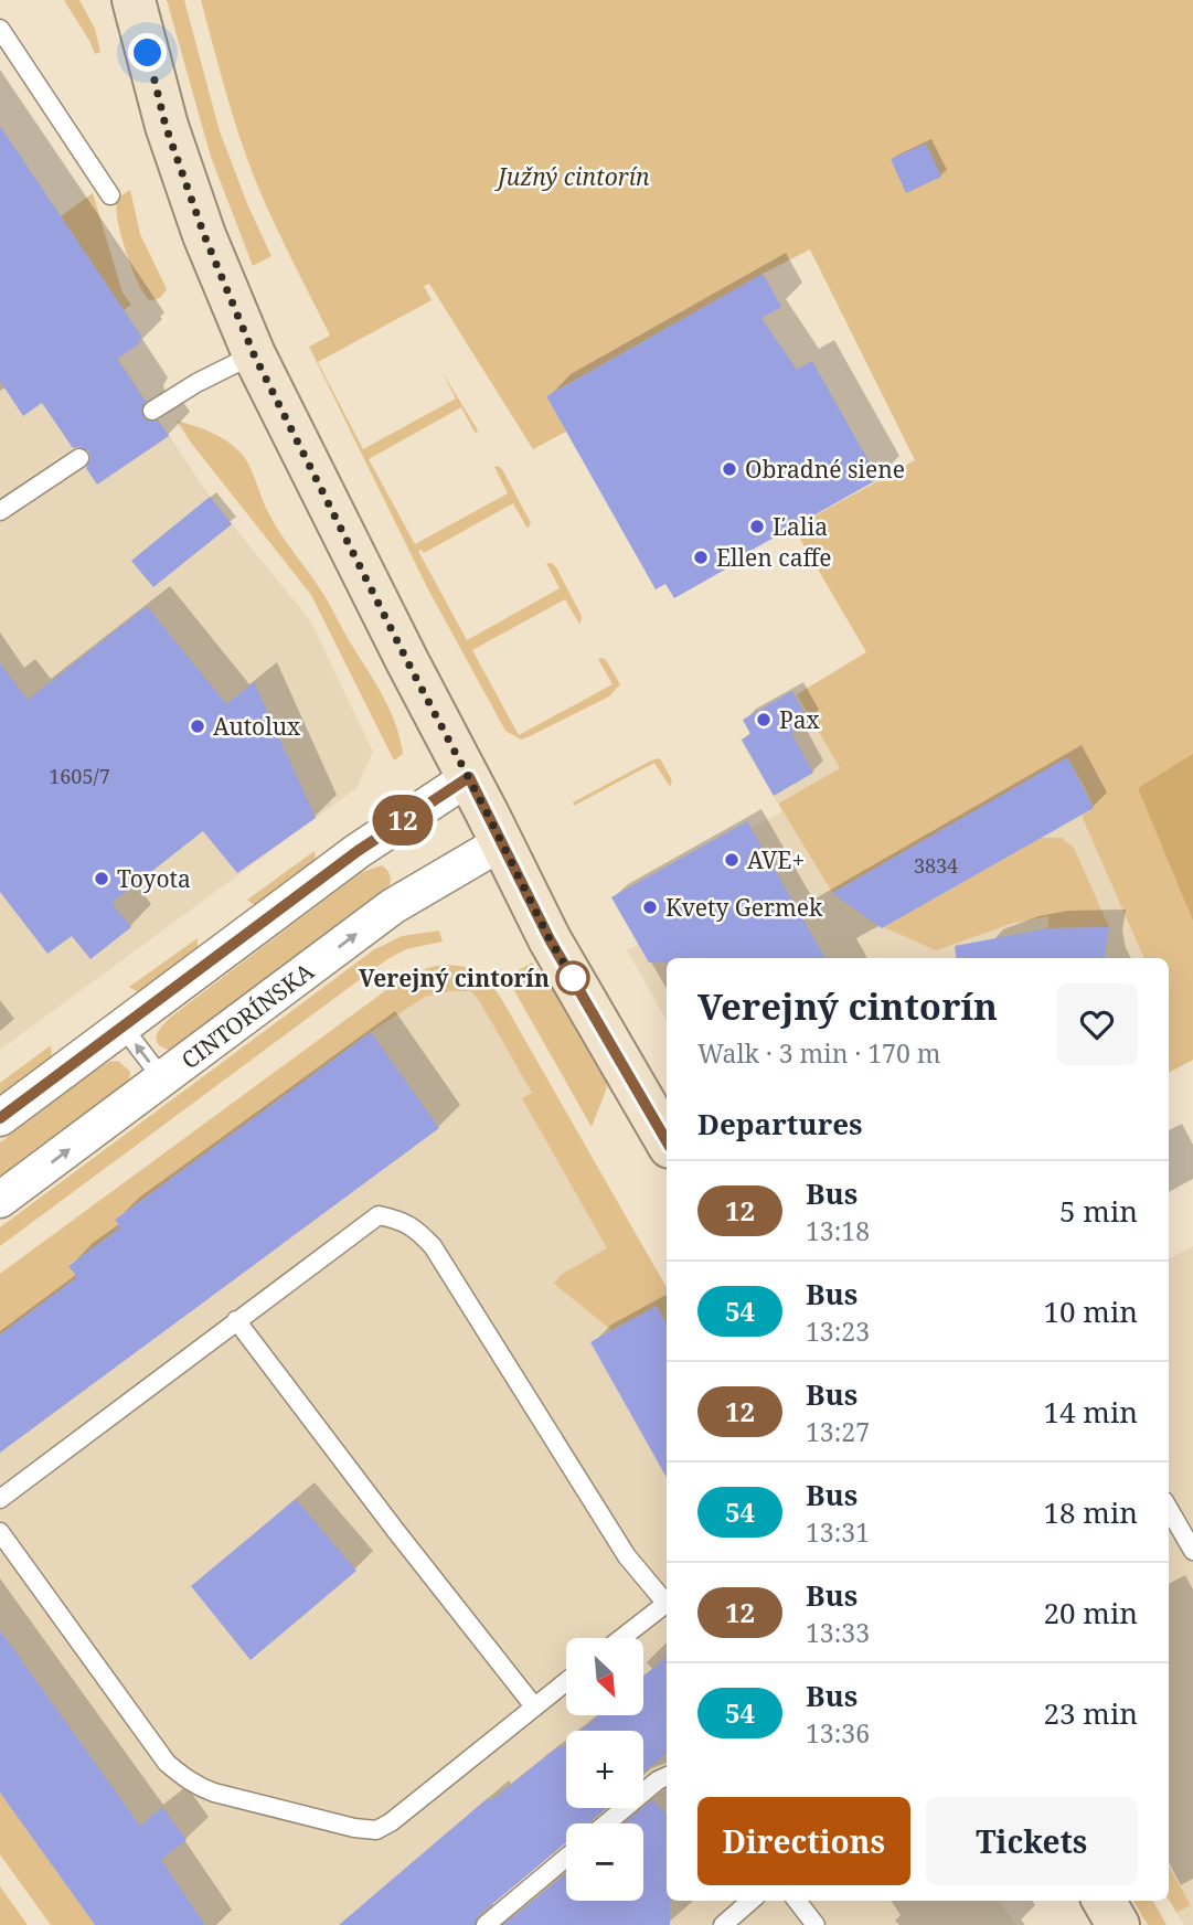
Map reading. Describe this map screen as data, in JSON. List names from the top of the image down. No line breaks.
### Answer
{"streets":{"street":["CINTORÍNSKA"]},"parks":["Južný cintorín"],"places":["Obradné siene","Ľalia","Ellen caffe","Pax","Autolux","AVE+","Toyota","Kvety Germek","Verejný cintorín"],"lines":["bus line 12"],"house_numbers":["1605/7","3834"],"north":"bottom right","page":{"on_map":"12","heading":[["Verejný cintorín","Walk · 3 min · 170 m"],"Departures"],"list":[{"mark":"12","name":"Bus","note":"13:18","value":"5 min"},{"mark":"54","name":"Bus","note":"13:23","value":"10 min"},{"mark":"12","name":"Bus","note":"13:27","value":"14 min"},{"mark":"54","name":"Bus","note":"13:31","value":"18 min"},{"mark":"12","name":"Bus","note":"13:33","value":"20 min"},{"mark":"54","name":"Bus","note":"13:36","value":"23 min"}],"map_buttons":["+","−"],"buttons":["Directions","Tickets"]}}
